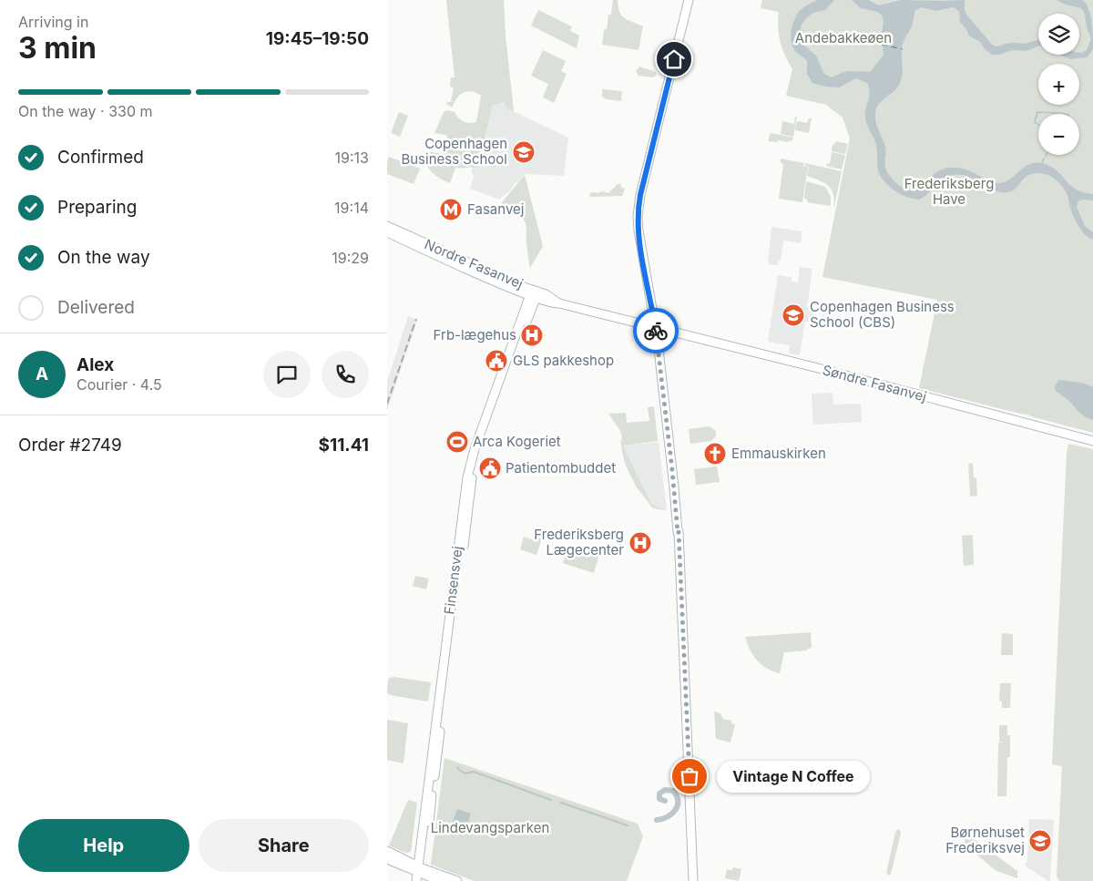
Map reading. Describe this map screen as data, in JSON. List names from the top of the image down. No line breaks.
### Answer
{"streets":{"street":["Nordre Fasanvej","Søndre Fasanvej","Finsensvej"]},"crossings":[["Nordre Fasanvej","Søndre Fasanvej"],["Nordre Fasanvej","Finsensvej"]],"parks":["Andebakkeøen","Frederiksberg Have","Lindevangsparken"],"places":{"school or university":["Copenhagen Business School","Copenhagen Business School (CBS)","Børnehuset Frederiksvej"],"metro station":["Fasanvej"],"hospital":["Frb-lægehus","Frederiksberg Lægecenter"],"public building":["GLS pakkeshop","Patientombuddet"],"sports":["Arca Kogeriet"],"church":["Emmauskirken"],"other":["Vintage N Coffee"]},"page":{"heading":["3 min","Arriving in","19:45–19:50"],"panel":["Alex","Courier · 4.5","Order #2749","$11.41"],"map_buttons":["+","−"],"bar":"On the way · 330 m","list":[["Confirmed","19:13"],["Preparing","19:14"],["On the way","19:29"],"Delivered"],"round":"A","bubble":"Vintage N Coffee","buttons":["Help","Share"]}}
